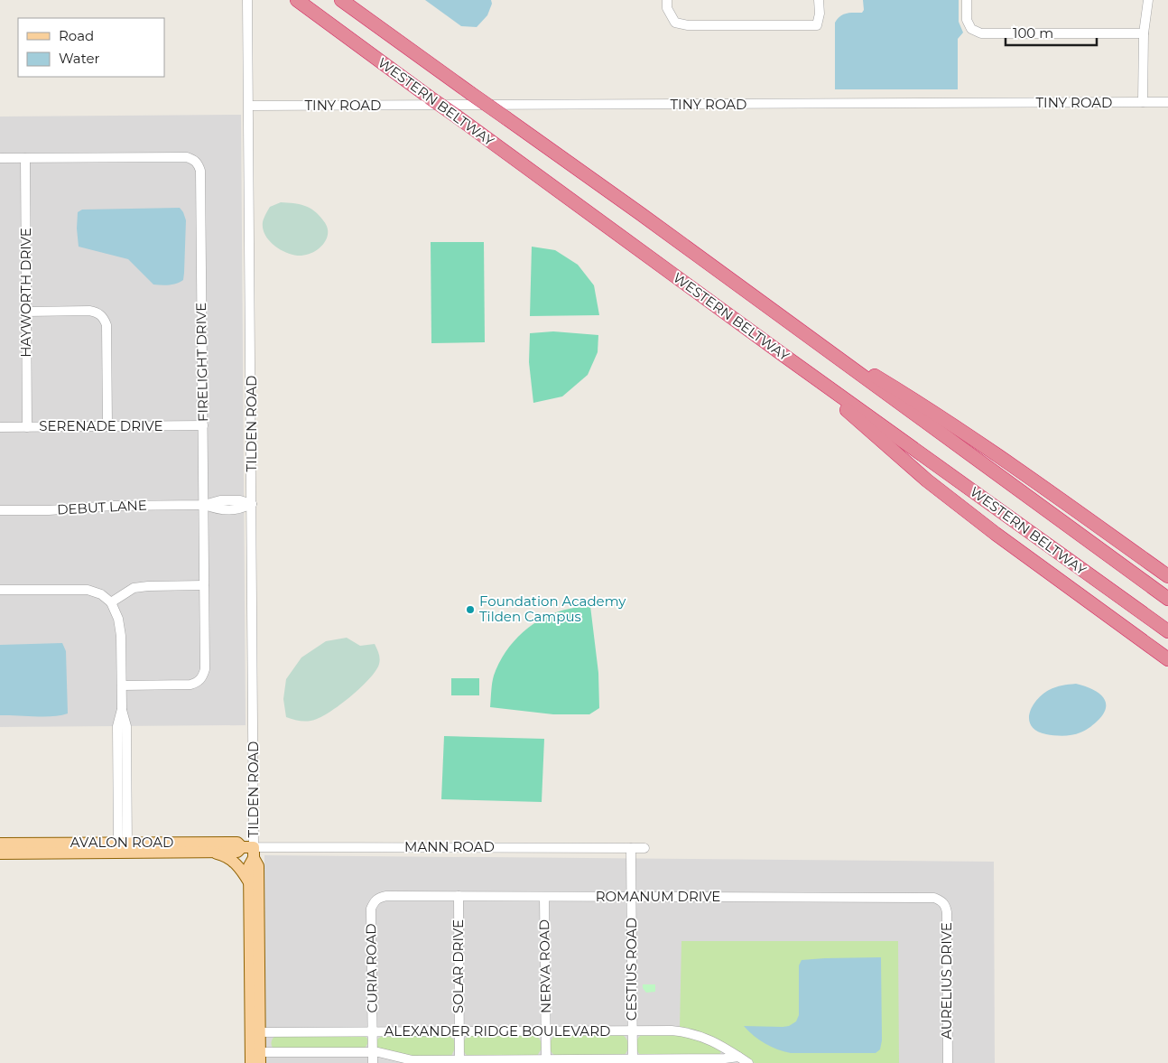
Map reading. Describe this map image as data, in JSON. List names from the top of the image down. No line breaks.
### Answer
{"streets":{"highway":["WESTERN BELTWAY"],"main road":["AVALON ROAD"],"street":["TINY ROAD","HAYWORTH DRIVE","FIRELIGHT DRIVE","TILDEN ROAD","SERENADE DRIVE","DEBUT LANE","MANN ROAD","ROMANUM DRIVE","SOLAR DRIVE","NERVA ROAD","CURIA ROAD","CESTIUS ROAD","AURELIUS DRIVE","ALEXANDER RIDGE BOULEVARD"]},"crossings":[["TINY ROAD","TILDEN ROAD"],["HAYWORTH DRIVE","FIRELIGHT DRIVE"],["HAYWORTH DRIVE","SERENADE DRIVE"],["FIRELIGHT DRIVE","SERENADE DRIVE"],["FIRELIGHT DRIVE","DEBUT LANE"],["TILDEN ROAD","DEBUT LANE"],["TILDEN ROAD","AVALON ROAD"],["TILDEN ROAD","MANN ROAD"],["AVALON ROAD","MANN ROAD"],["MANN ROAD","CESTIUS ROAD"],["ROMANUM DRIVE","SOLAR DRIVE"],["ROMANUM DRIVE","NERVA ROAD"],["ROMANUM DRIVE","CURIA ROAD"],["ROMANUM DRIVE","CESTIUS ROAD"],["ROMANUM DRIVE","AURELIUS DRIVE"],["SOLAR DRIVE","ALEXANDER RIDGE BOULEVARD"],["NERVA ROAD","ALEXANDER RIDGE BOULEVARD"],["CURIA ROAD","ALEXANDER RIDGE BOULEVARD"],["CESTIUS ROAD","ALEXANDER RIDGE BOULEVARD"]],"places":["Foundation Academy Tilden Campus"],"legend":["Road","Water"],"scale_bar":"100 m"}
